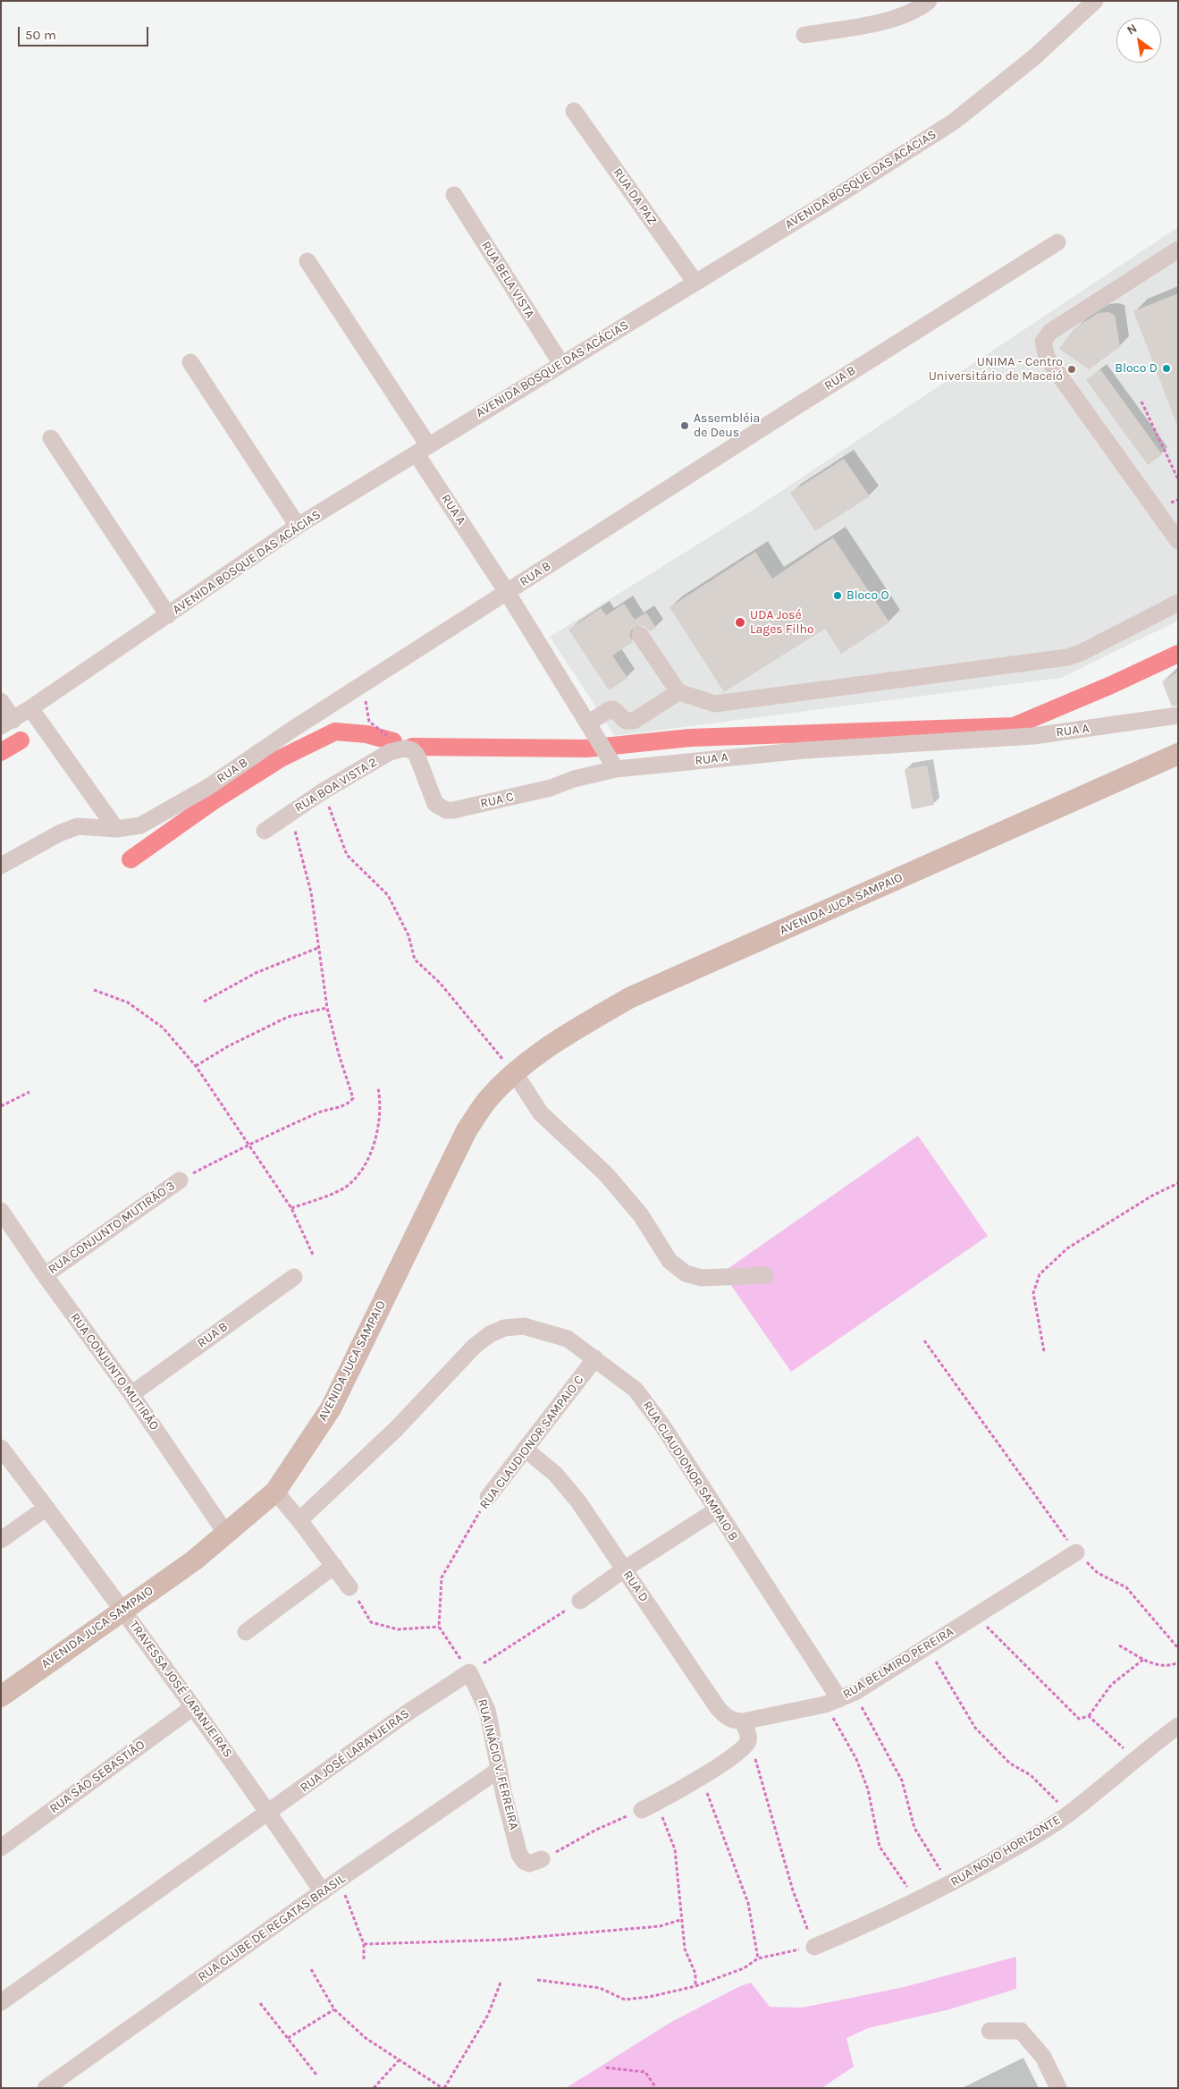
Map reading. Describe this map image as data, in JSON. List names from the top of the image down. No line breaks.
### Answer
{"streets":{"main road":["AVENIDA JUCA SAMPAIO"],"street":["AVENIDA BOSQUE DAS ACÁCIAS","RUA DA PAZ","RUA BELA VISTA","RUA B","RUA A","RUA BOA VISTA 2","RUA C","RUA CONJUNTO MUTIRÃO 3","RUA CONJUNTO MUTIRÃO","RUA CLAUDIONOR SAMPAIO C","RUA CLAUDIONOR SAMPAIO B","RUA D","RUA BELMIRO PEREIRA","TRAVESSA JOSÉ LARANJEIRAS","RUA JOSÉ LARANJEIRAS","RUA INÁCIO V. FERREIRA","RUA SÃO SEBASTIÃO","RUA NOVO HORIZONTE","RUA CLUBE DE REGATAS BRASIL"]},"crossings":[["AVENIDA BOSQUE DAS ACÁCIAS","RUA DA PAZ"],["AVENIDA BOSQUE DAS ACÁCIAS","RUA BELA VISTA"],["AVENIDA BOSQUE DAS ACÁCIAS","RUA A"],["RUA B","RUA A"],["RUA B","RUA CONJUNTO MUTIRÃO"],["RUA A","RUA C"],["RUA BOA VISTA 2","RUA C"],["AVENIDA JUCA SAMPAIO","RUA CONJUNTO MUTIRÃO"],["AVENIDA JUCA SAMPAIO","TRAVESSA JOSÉ LARANJEIRAS"],["RUA CONJUNTO MUTIRÃO 3","RUA CONJUNTO MUTIRÃO"],["RUA CLAUDIONOR SAMPAIO C","RUA CLAUDIONOR SAMPAIO B"],["RUA CLAUDIONOR SAMPAIO C","RUA D"],["RUA CLAUDIONOR SAMPAIO B","RUA BELMIRO PEREIRA"],["RUA D","RUA BELMIRO PEREIRA"],["TRAVESSA JOSÉ LARANJEIRAS","RUA JOSÉ LARANJEIRAS"],["TRAVESSA JOSÉ LARANJEIRAS","RUA SÃO SEBASTIÃO"],["TRAVESSA JOSÉ LARANJEIRAS","RUA CLUBE DE REGATAS BRASIL"],["RUA JOSÉ LARANJEIRAS","RUA INÁCIO V. FERREIRA"],["RUA INÁCIO V. FERREIRA","RUA CLUBE DE REGATAS BRASIL"]],"places":["Bloco D","UNIMA - Centro Universitário de Maceió","Assembléia de Deus","Bloco O","UDA José Lages Filho"],"scale_bar":"50 m","north":"top left"}
